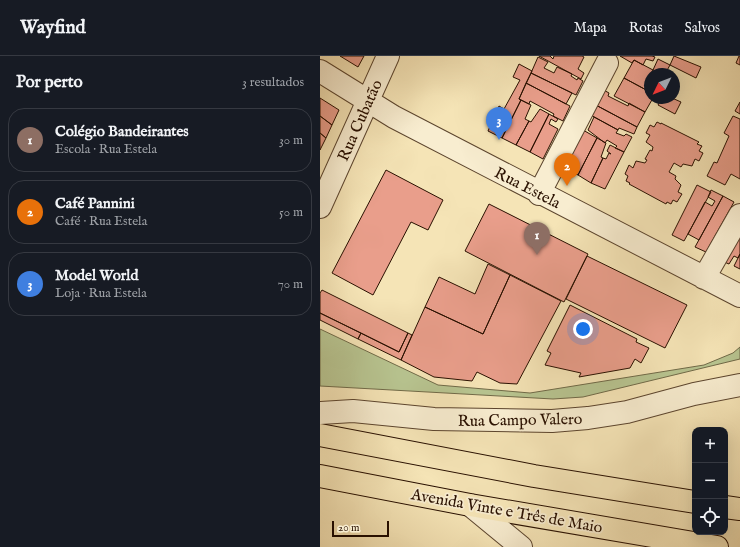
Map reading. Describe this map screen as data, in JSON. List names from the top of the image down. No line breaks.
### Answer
{"streets":{"highway":["Avenida Vinte e Três de Maio"],"street":["Rua Cubatão","Rua Estela","Rua Campo Valero"]},"crossings":[["Rua Cubatão","Rua Estela"]],"scale_bar":"20 m","north":"bottom left","page":{"header":"Wayfind","nav":["Mapa","Rotas","Salvos"],"heading":["Por perto","3 resultados"],"pins":["3","2","1"],"list":[{"mark":"1","name":"Colégio Bandeirantes","note":"Escola · Rua Estela","value":"30 m"},{"mark":"2","name":"Café Pannini","note":"Café · Rua Estela","value":"50 m"},{"mark":"3","name":"Model World","note":"Loja · Rua Estela","value":"70 m"}],"map_buttons":["+","−"],"scale":"20 m"}}
